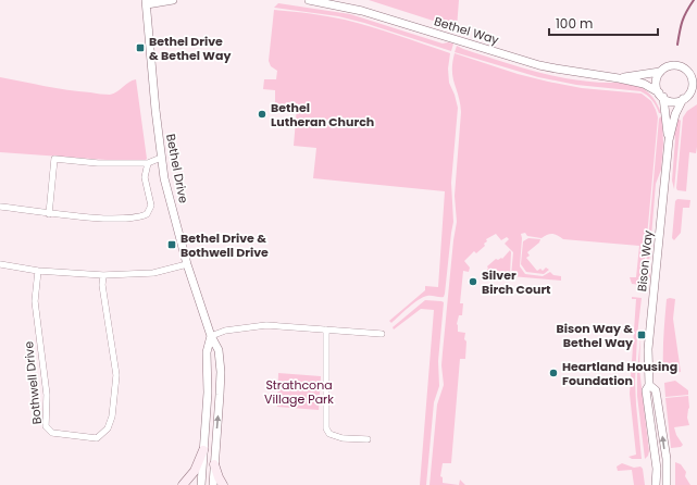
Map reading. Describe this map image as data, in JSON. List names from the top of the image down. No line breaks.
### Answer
{"streets":{"street":["Bethel Way","Bethel Drive","Bison Way","Bothwell Drive"]},"crossings":[["Bethel Way","Bison Way"]],"parks":["Strathcona Village Park"],"places":{"transit":["Bethel Drive & Bethel Way","Bethel Drive & Bothwell Drive","Bison Way & Bethel Way"],"other":["Bethel Lutheran Church","Silver Birch Court","Heartland Housing Foundation"]},"scale_bar":"100 m"}
